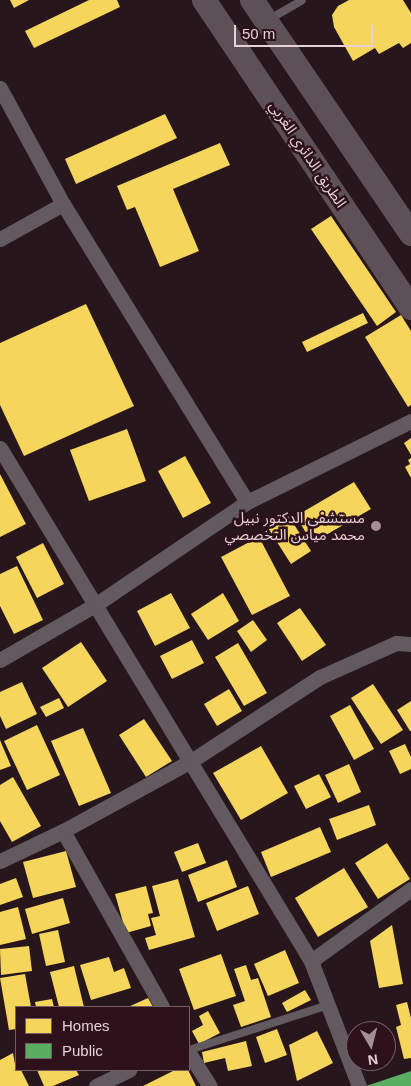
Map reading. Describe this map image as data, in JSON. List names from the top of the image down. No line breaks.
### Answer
{"streets":{"main road":["الطريق الدائري الغربي"]},"places":["مستشفى الدكتور نبيل محمد مياس التخصصي"],"legend":["Homes","Public"],"scale_bar":"50 m","north":"bottom"}
